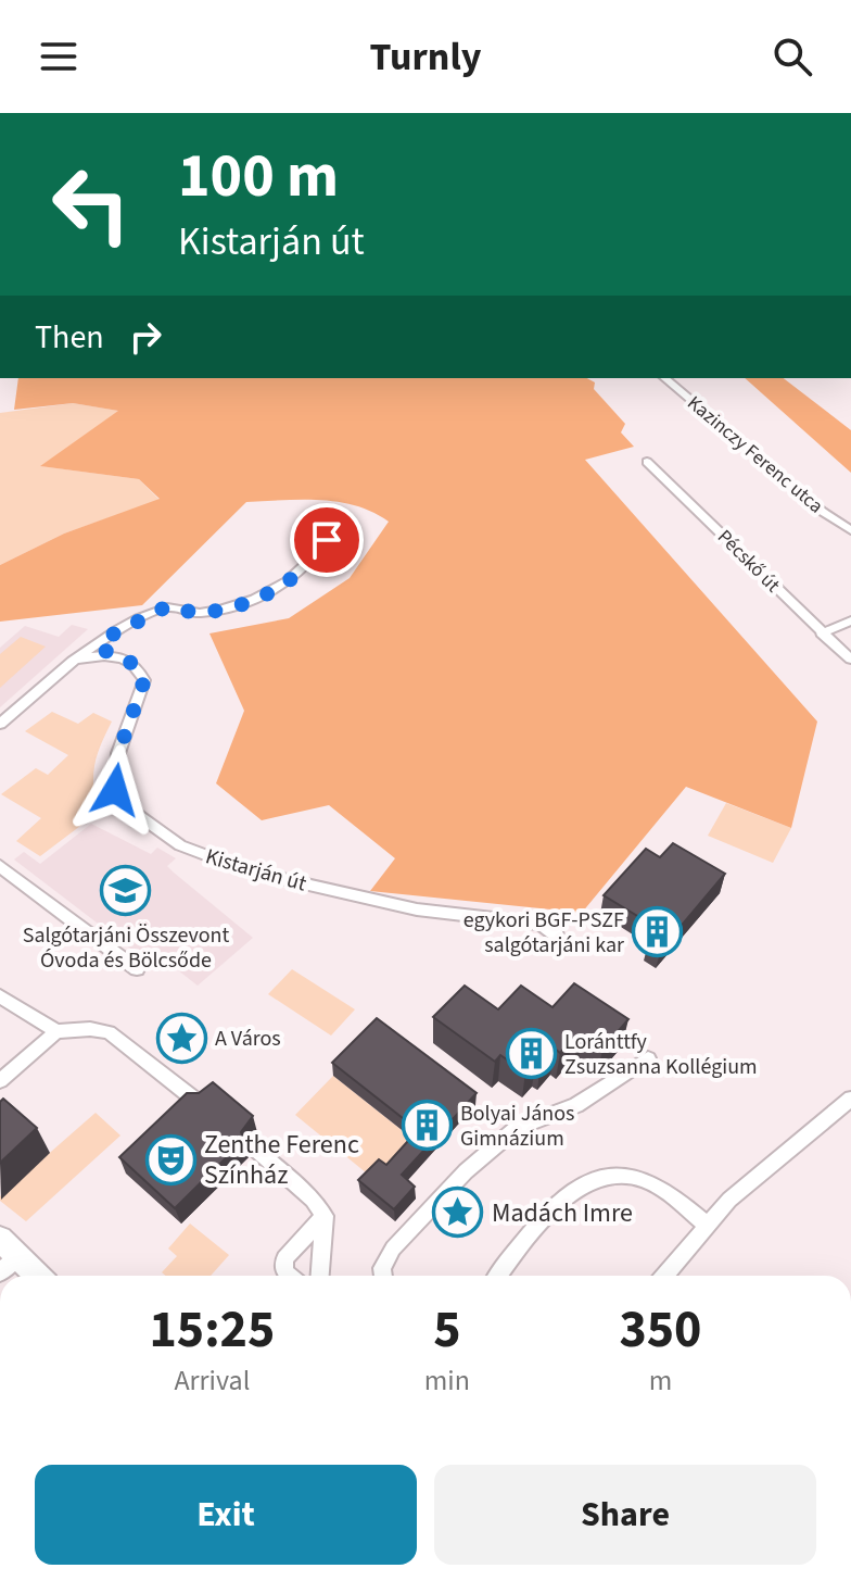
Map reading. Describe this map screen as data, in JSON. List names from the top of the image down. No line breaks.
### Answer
{"streets":{"street":["Kazinczy Ferenc utca","Pécskő út","Kistarján út"]},"places":{"school or university":["Salgótarjáni Összevont Óvoda és Bölcsőde"],"building":["egykori BGF-PSZF salgótarjáni kar","Loránttfy Zsuzsanna Kollégium","Bolyai János Gimnázium"],"place":["A Város","Madách Imre"],"theatre":["Zenthe Ferenc Színház"]},"page":{"header":"Turnly","turn":["100 m","Kistarján út"],"then":"Then","eta":["15:25","Arrival","5","min","350","m"],"buttons":["Exit","Share"]}}
